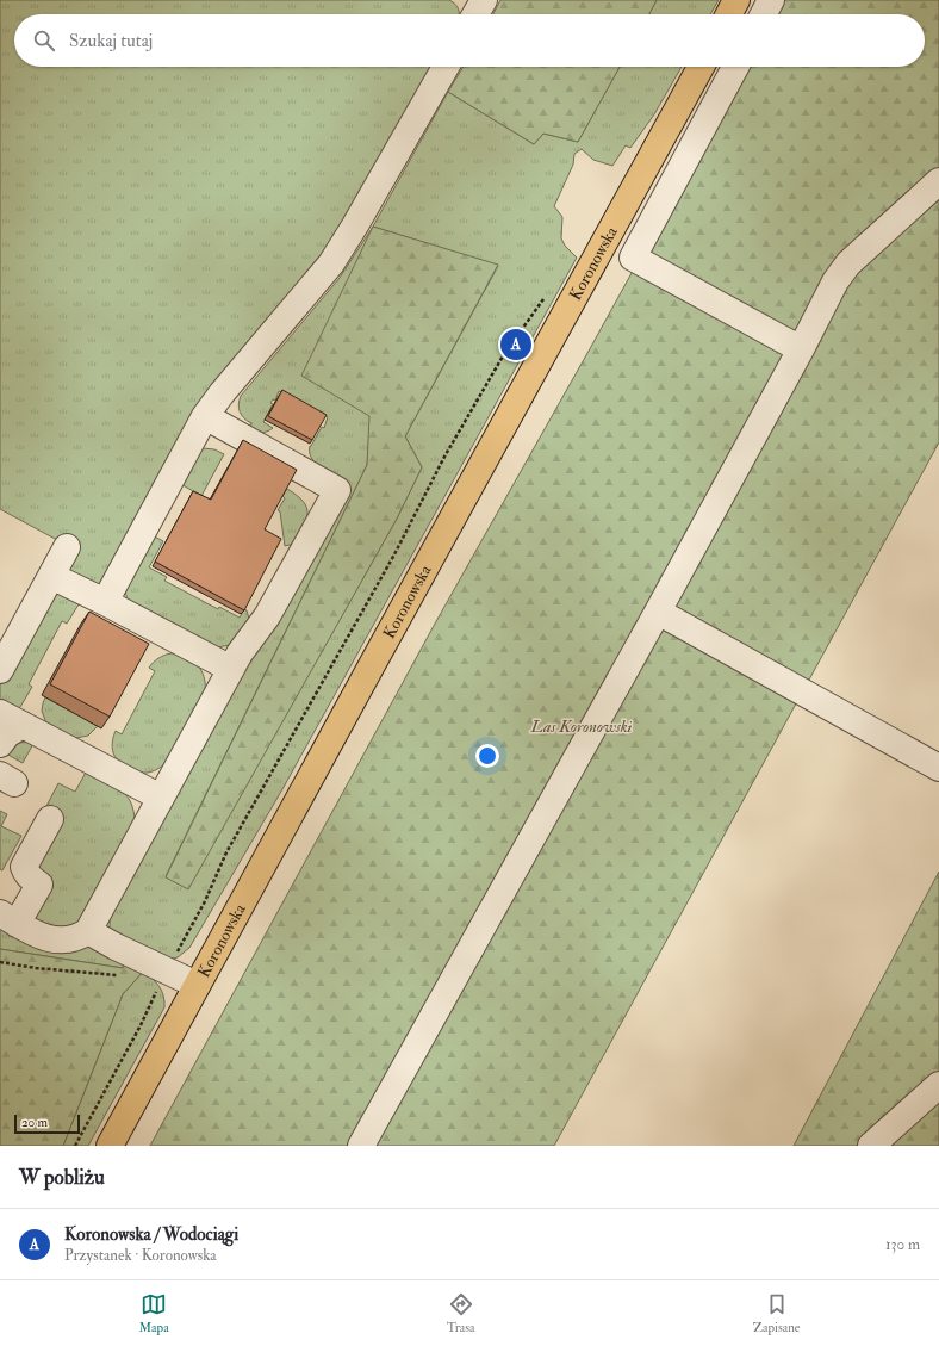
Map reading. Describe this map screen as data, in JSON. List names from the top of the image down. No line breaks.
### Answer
{"streets":{"main road":["Koronowska"]},"parks":["Las Koronowski"],"scale_bar":"20 m","page":{"search":"Szukaj tutaj","pins":"A","scale":"20 m","heading":"W pobliżu","list":[{"mark":"A","name":"Koronowska / Wodociągi","note":"Przystanek · Koronowska","value":"130 m"}],"nav":["Mapa","Trasa","Zapisane"]}}
